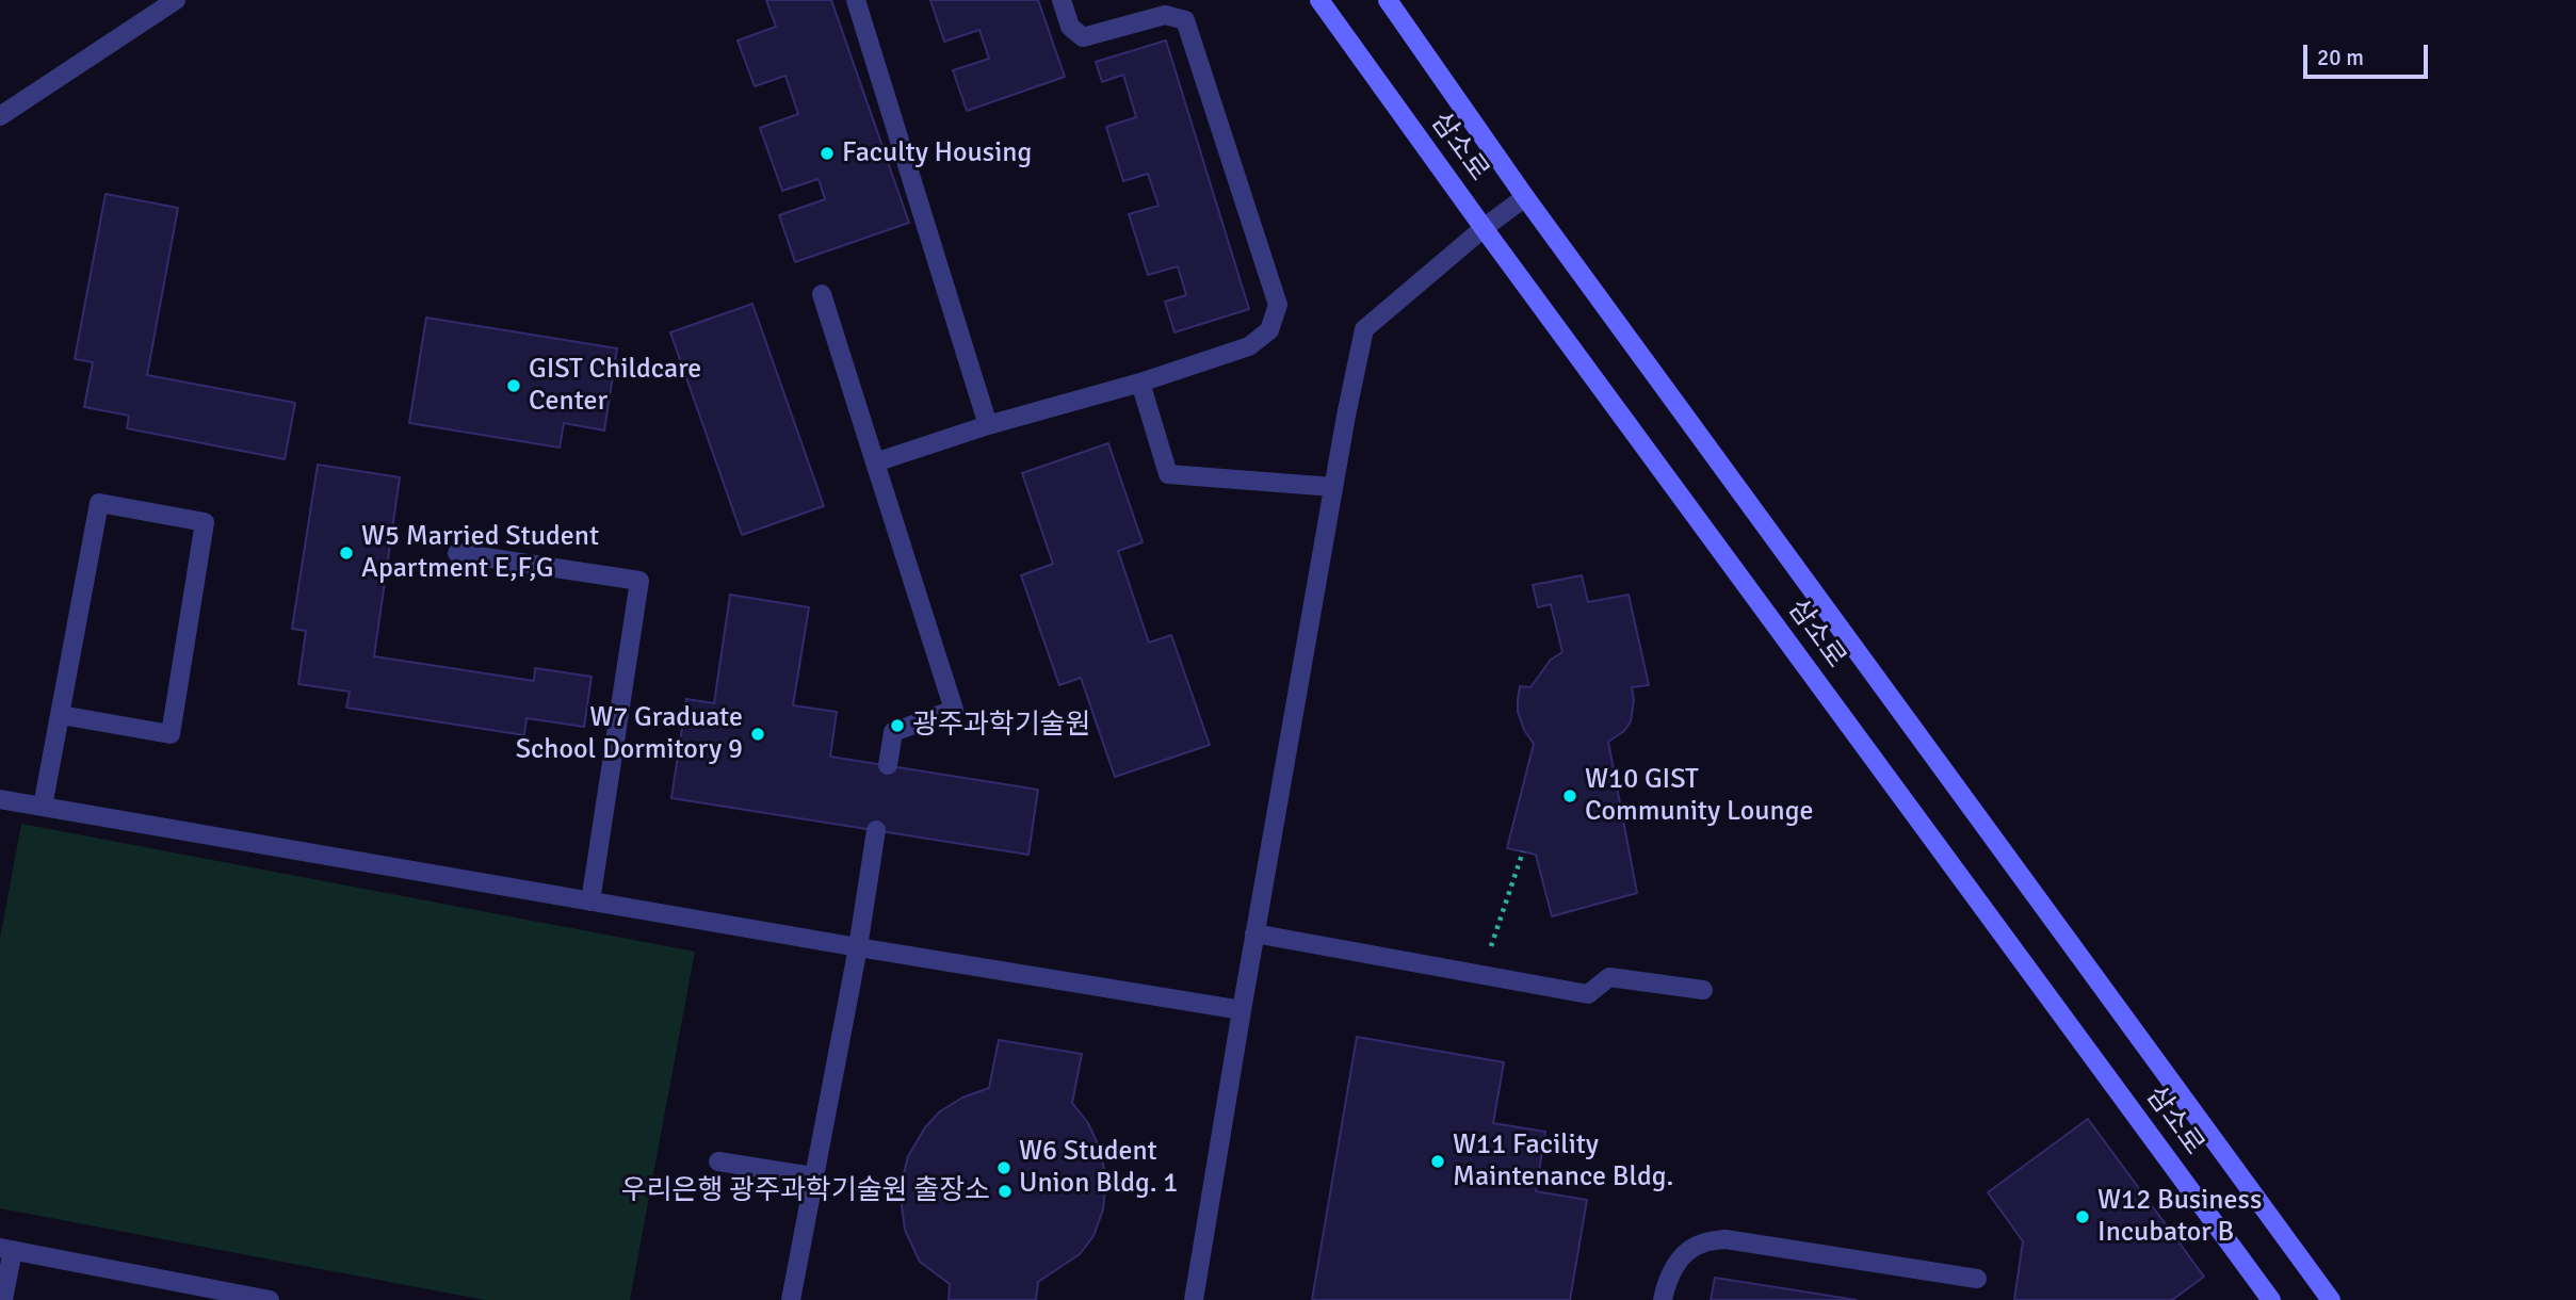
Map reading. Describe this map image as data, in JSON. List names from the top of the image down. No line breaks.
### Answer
{"streets":{"street":["삼소로"]},"places":["Faculty Housing","GIST Childcare Center","W5 Married Student Apartment E,F,G","광주과학기술원","W7 Graduate School Dormitory 9","W10 GIST Community Lounge","W11 Facility Maintenance Bldg.","W6 Student Union Bldg. 1","우리은행 광주과학기술원 출장소","W12 Business Incubator B"],"scale_bar":"20 m"}
